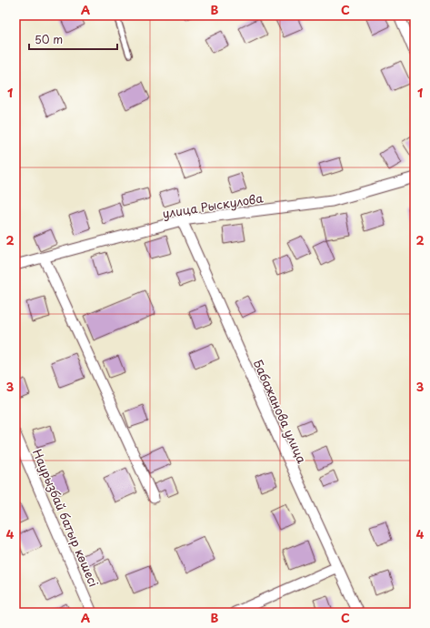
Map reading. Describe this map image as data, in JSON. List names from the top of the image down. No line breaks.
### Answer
{"streets":{"street":["улица Рыскулова","Бабажанова улица","Наурызбай батыр көшесі"]},"crossings":[["улица Рыскулова","Бабажанова улица"]],"scale_bar":"50 m","grid":{"columns":["A","B","C"],"rows":["1","2","3","4"]}}
